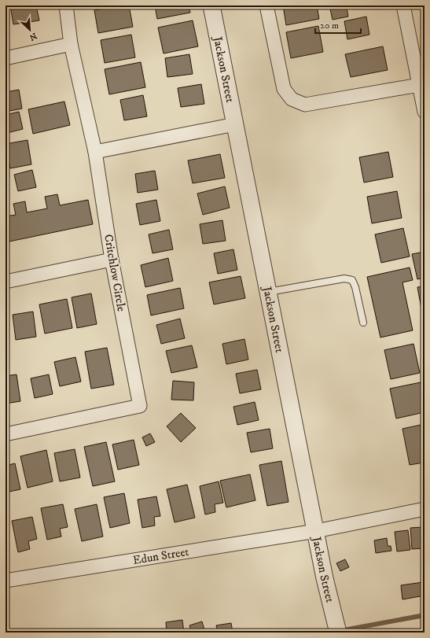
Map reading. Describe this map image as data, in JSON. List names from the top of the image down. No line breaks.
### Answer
{"streets":{"street":["Jackson Street","Critchlow Circle","Edun Street"]},"crossings":[["Jackson Street","Edun Street"]],"scale_bar":"20 m","north":"bottom right"}
